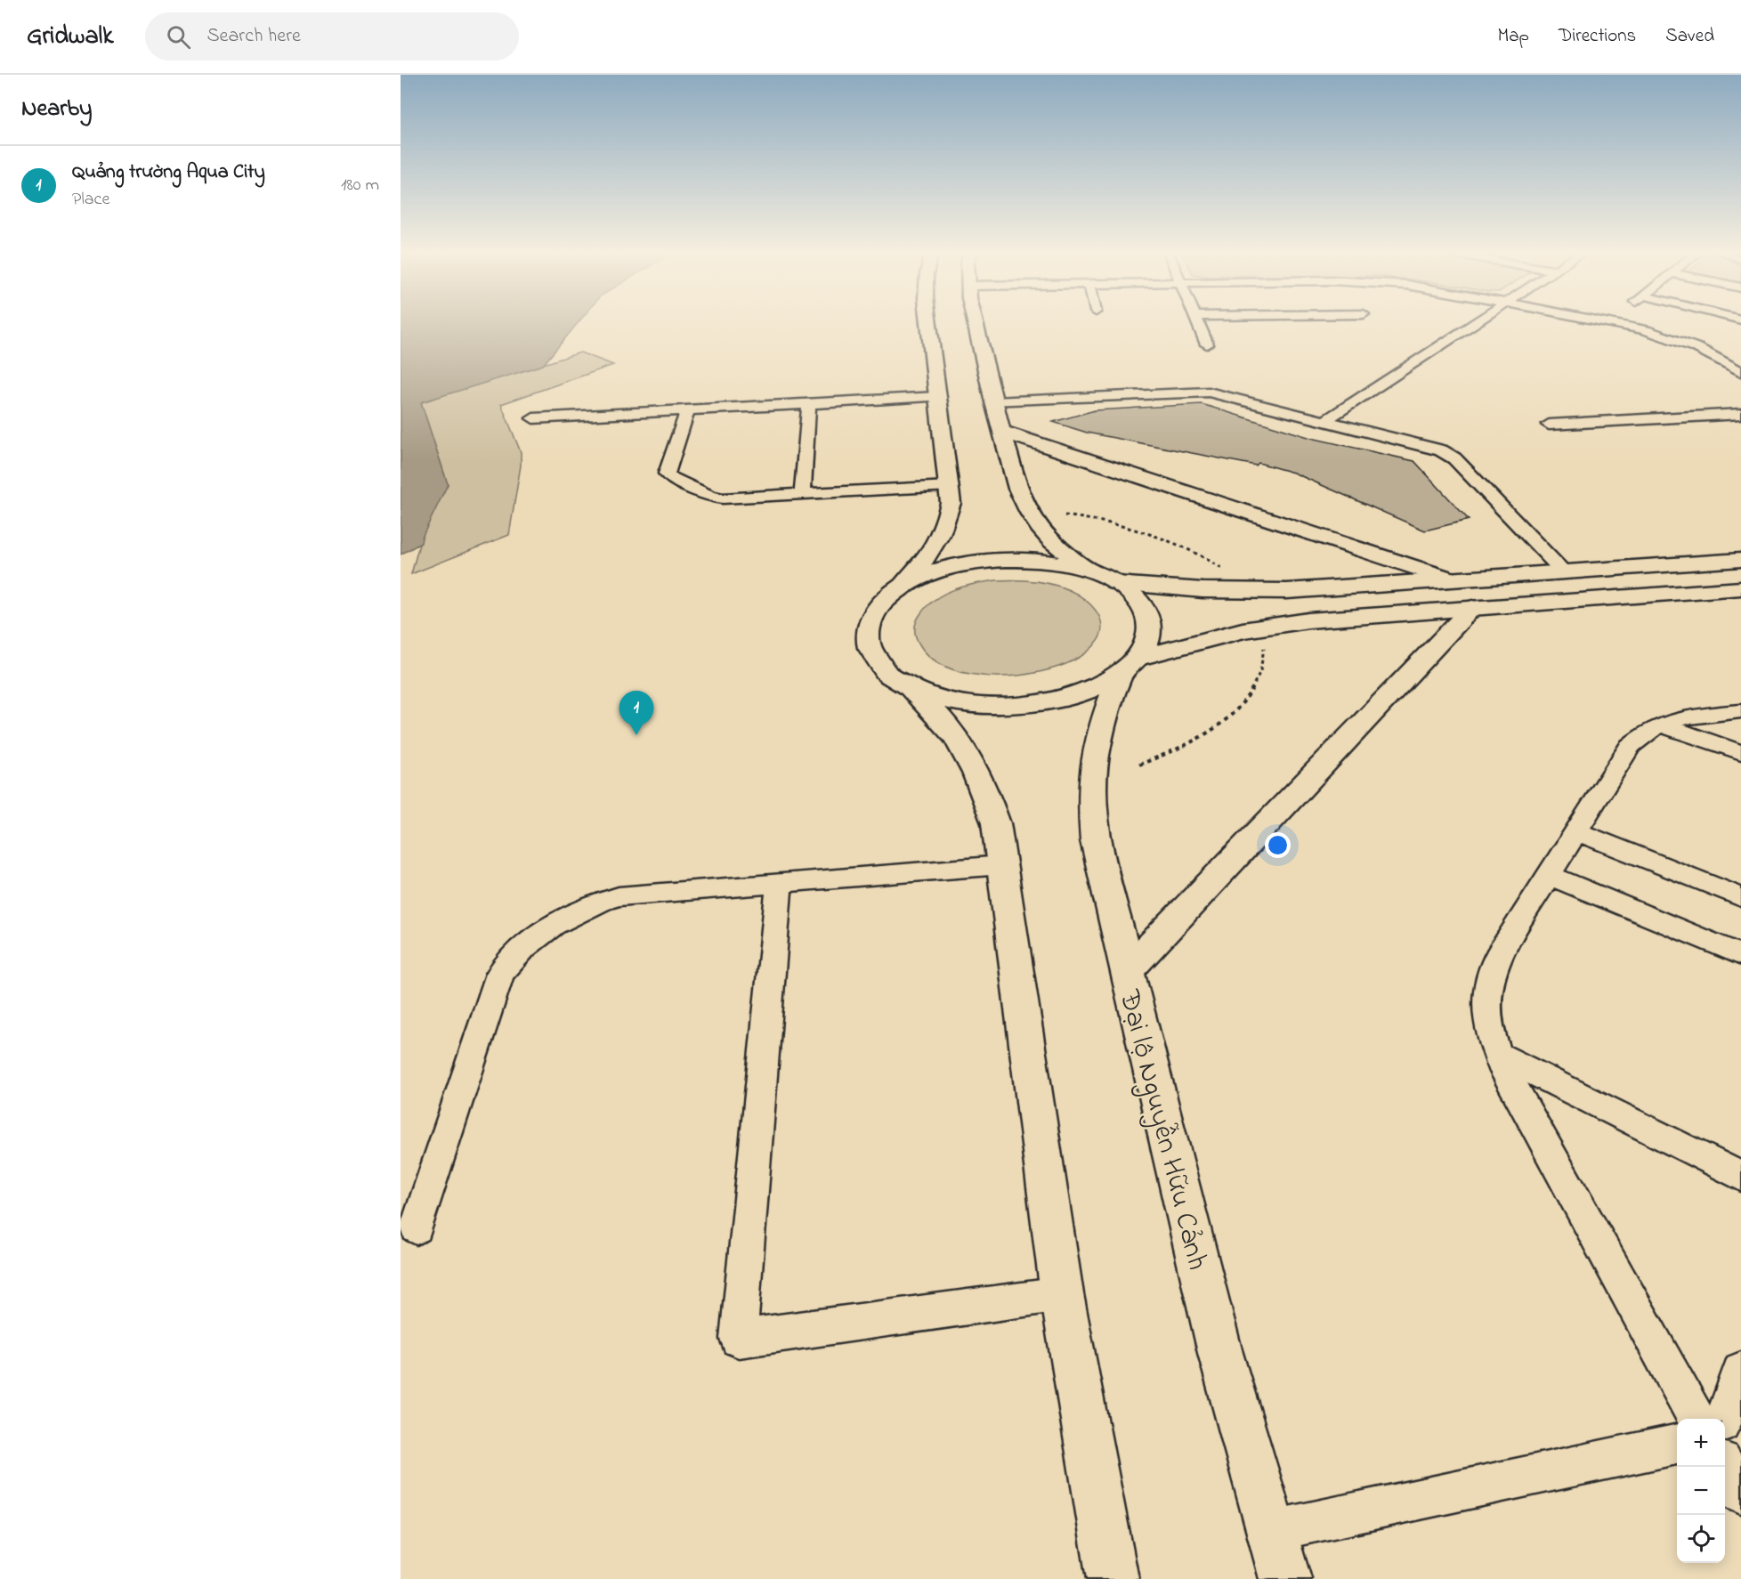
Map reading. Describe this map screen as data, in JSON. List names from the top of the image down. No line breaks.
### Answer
{"streets":{"main road":["Đại lộ Nguyễn Hữu Cảnh"]},"page":{"header":"Gridwalk","search":"Search here","nav":["Map","Directions","Saved"],"heading":"Nearby","list":[{"mark":"1","name":"Quảng trường Aqua City","note":"Place","value":"180 m"}],"pins":"1","map_buttons":["+","−"]}}
